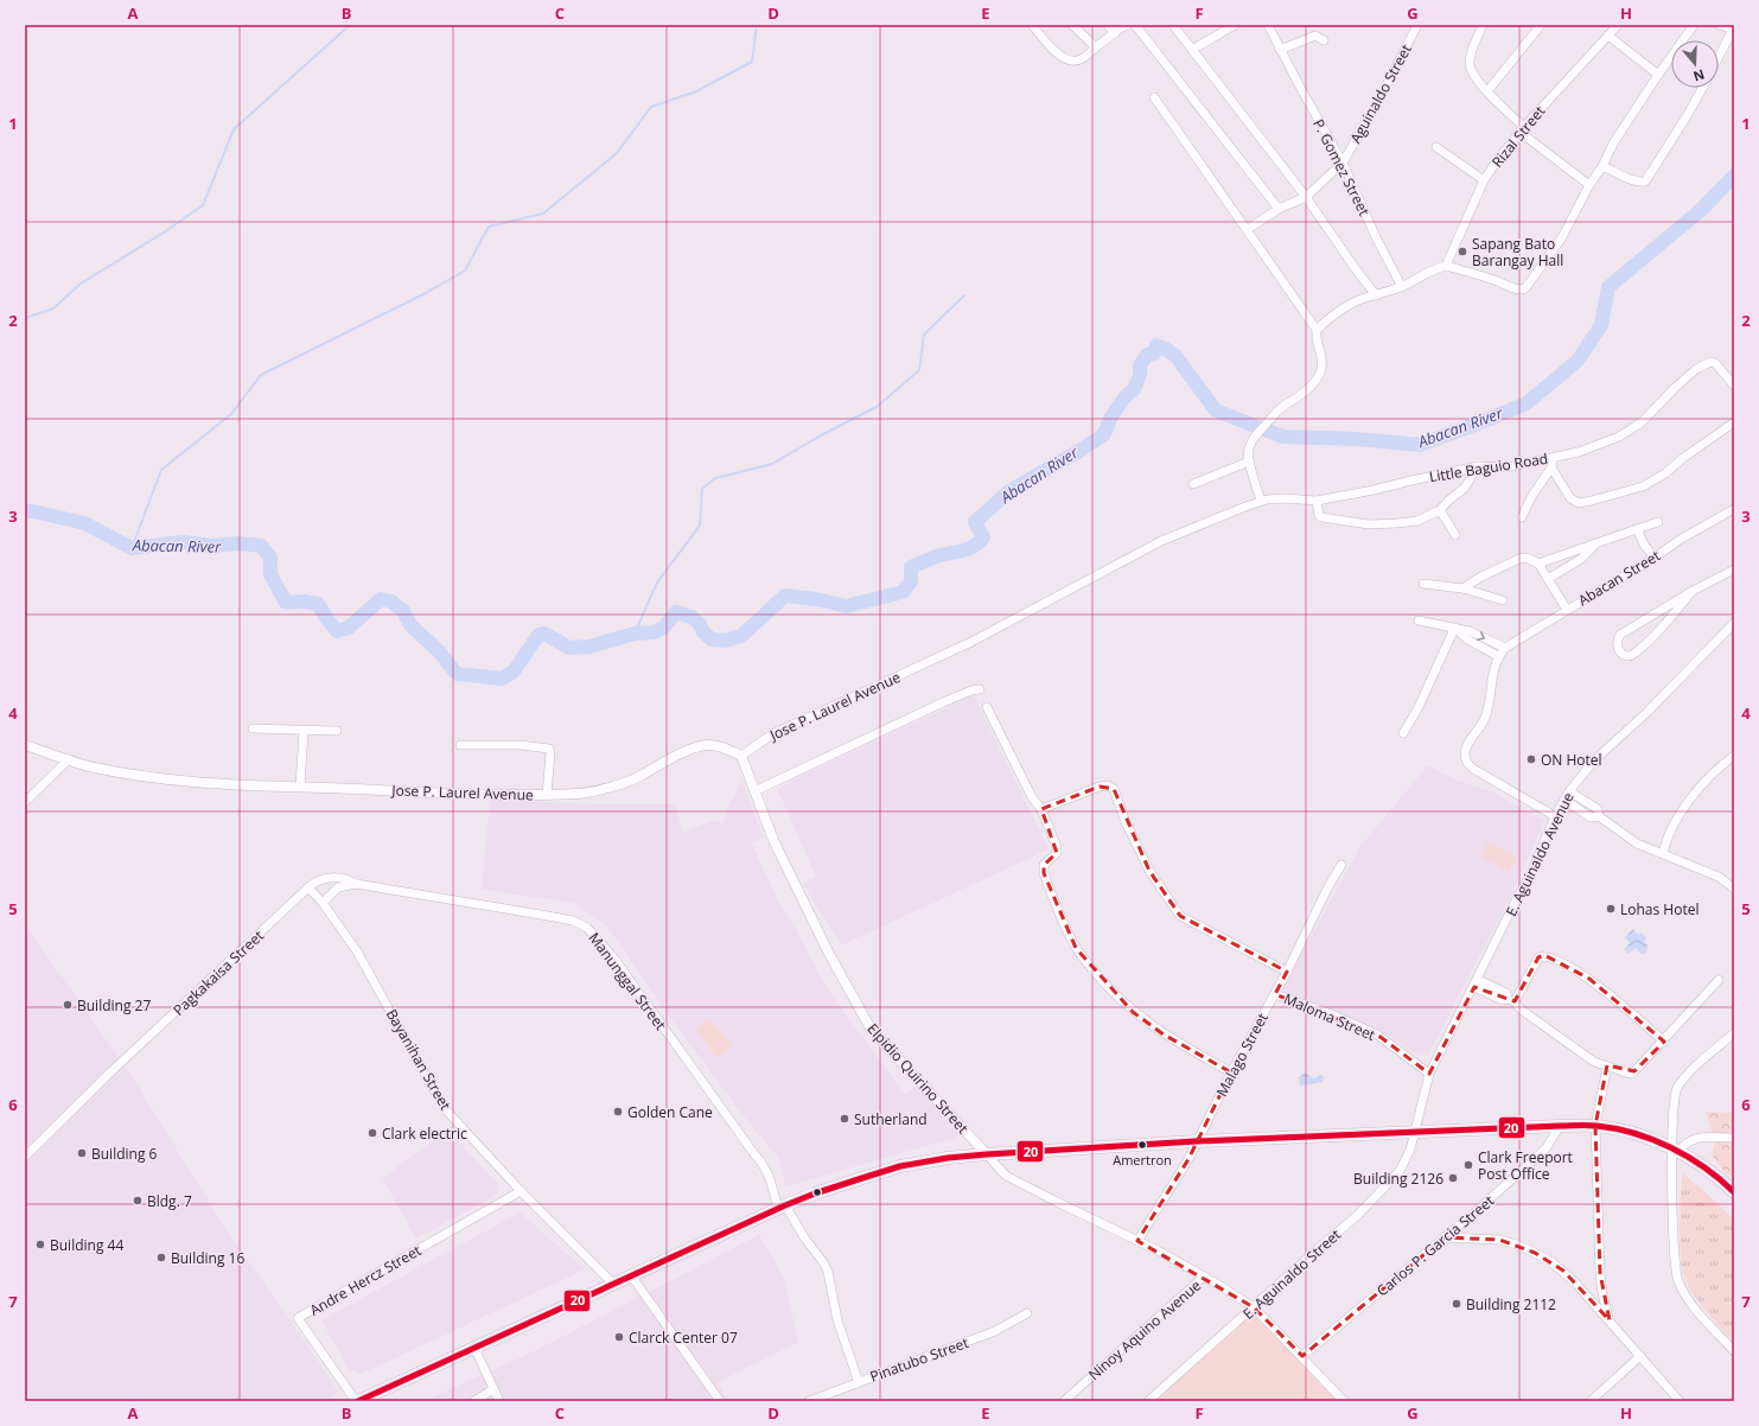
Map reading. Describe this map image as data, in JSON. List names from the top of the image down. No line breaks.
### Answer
{"streets":{"street":["Aguinaldo Street","Rizal Street","P. Gomez Street","Little Baguio Road","Abacan Street","Jose P. Laurel Avenue","E. Aguinaldo Avenue","Pagkakaisa Street","Manunggal Street","Maloma Street","Malago Street","Bayanihan Street","Elpidio Quirino Street","Carlos P. Garcia Street","E. Aguinaldo Street","Andre Hercz Street","Ninoy Aquino Avenue","Pinatubo Street"]},"crossings":[["Aguinaldo Street","P. Gomez Street"],["Little Baguio Road","Jose P. Laurel Avenue"],["Abacan Street","E. Aguinaldo Avenue"],["Jose P. Laurel Avenue","Elpidio Quirino Street"],["E. Aguinaldo Avenue","Maloma Street"],["E. Aguinaldo Avenue","E. Aguinaldo Street"],["Manunggal Street","Pinatubo Street"],["Maloma Street","Malago Street"],["Malago Street","Elpidio Quirino Street"],["Bayanihan Street","Andre Hercz Street"],["Elpidio Quirino Street","Carlos P. Garcia Street"],["Elpidio Quirino Street","E. Aguinaldo Street"],["Elpidio Quirino Street","Ninoy Aquino Avenue"]],"water":["Abacan River"],"places":["Sapang Bato Barangay Hall","ON Hotel","Lohas Hotel","Building 27","Golden Cane","Sutherland","Clark electric","Amertron","Building 6","Clark Freeport Post Office","Building 2126","Bldg. 7","Building 44","Building 16","Building 2112","Clarck Center 07"],"lines":["transit line 20"],"north":"bottom","grid":{"columns":["A","B","C","D","E","F","G","H"],"rows":["1","2","3","4","5","6","7"]}}
